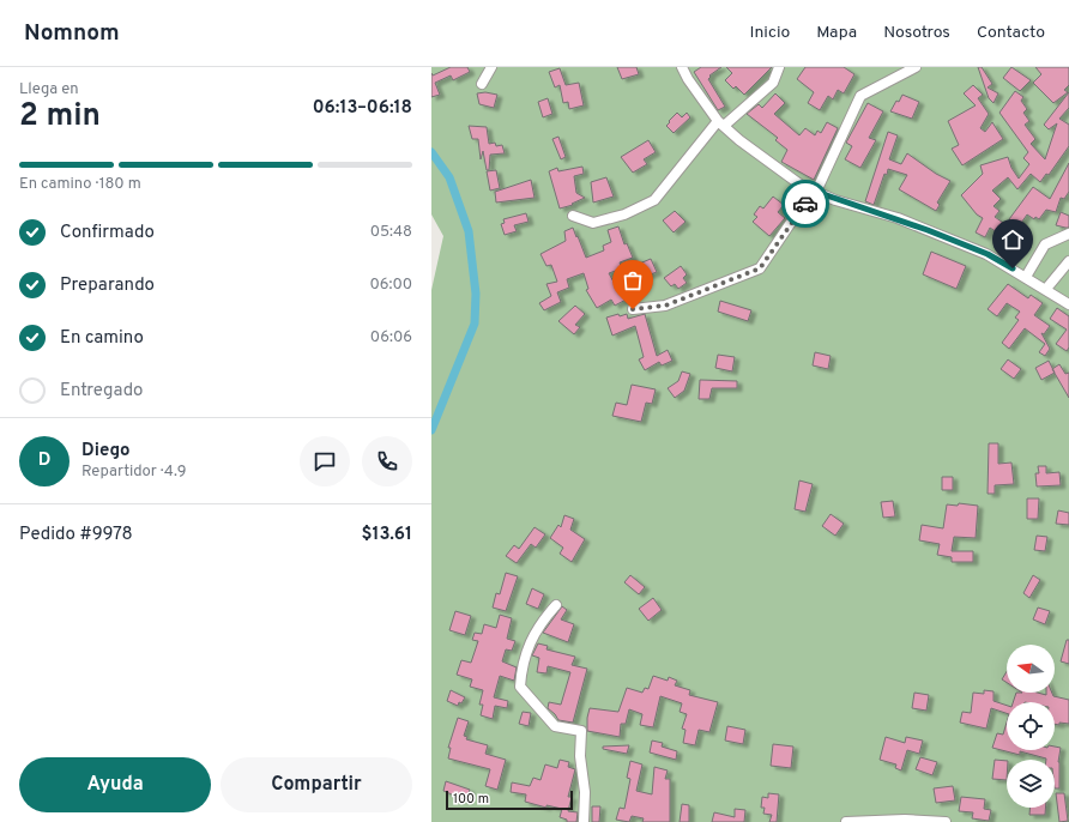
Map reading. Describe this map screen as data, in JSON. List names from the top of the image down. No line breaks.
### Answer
{"scale_bar":"100 m","north":"left","page":{"header":"Nomnom","nav":["Inicio","Mapa","Nosotros","Contacto"],"heading":["2 min","Llega en","06:13–06:18"],"panel":["Diego","Repartidor · 4.9","Pedido #9978","$13.61"],"bar":"En camino · 180 m","list":[["Confirmado","05:48"],["Preparando","06:00"],["En camino","06:06"],"Entregado"],"round":"D","buttons":["Ayuda","Compartir"],"scale":"100 m"}}
